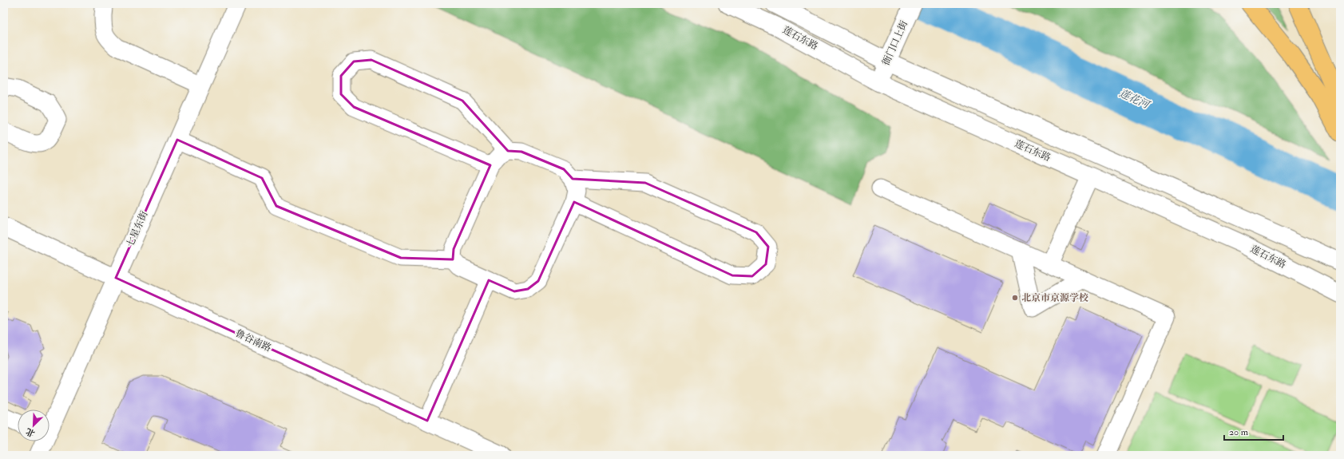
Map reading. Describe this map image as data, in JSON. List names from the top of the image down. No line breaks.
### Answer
{"streets":{"street":["莲石东路","衙门口上街","七星东街","鲁谷南路"]},"crossings":[["莲石东路","衙门口上街"],["七星东街","鲁谷南路"]],"water":["莲花河"],"places":["北京市京源学校"],"scale_bar":"20 m","north":"bottom left"}
